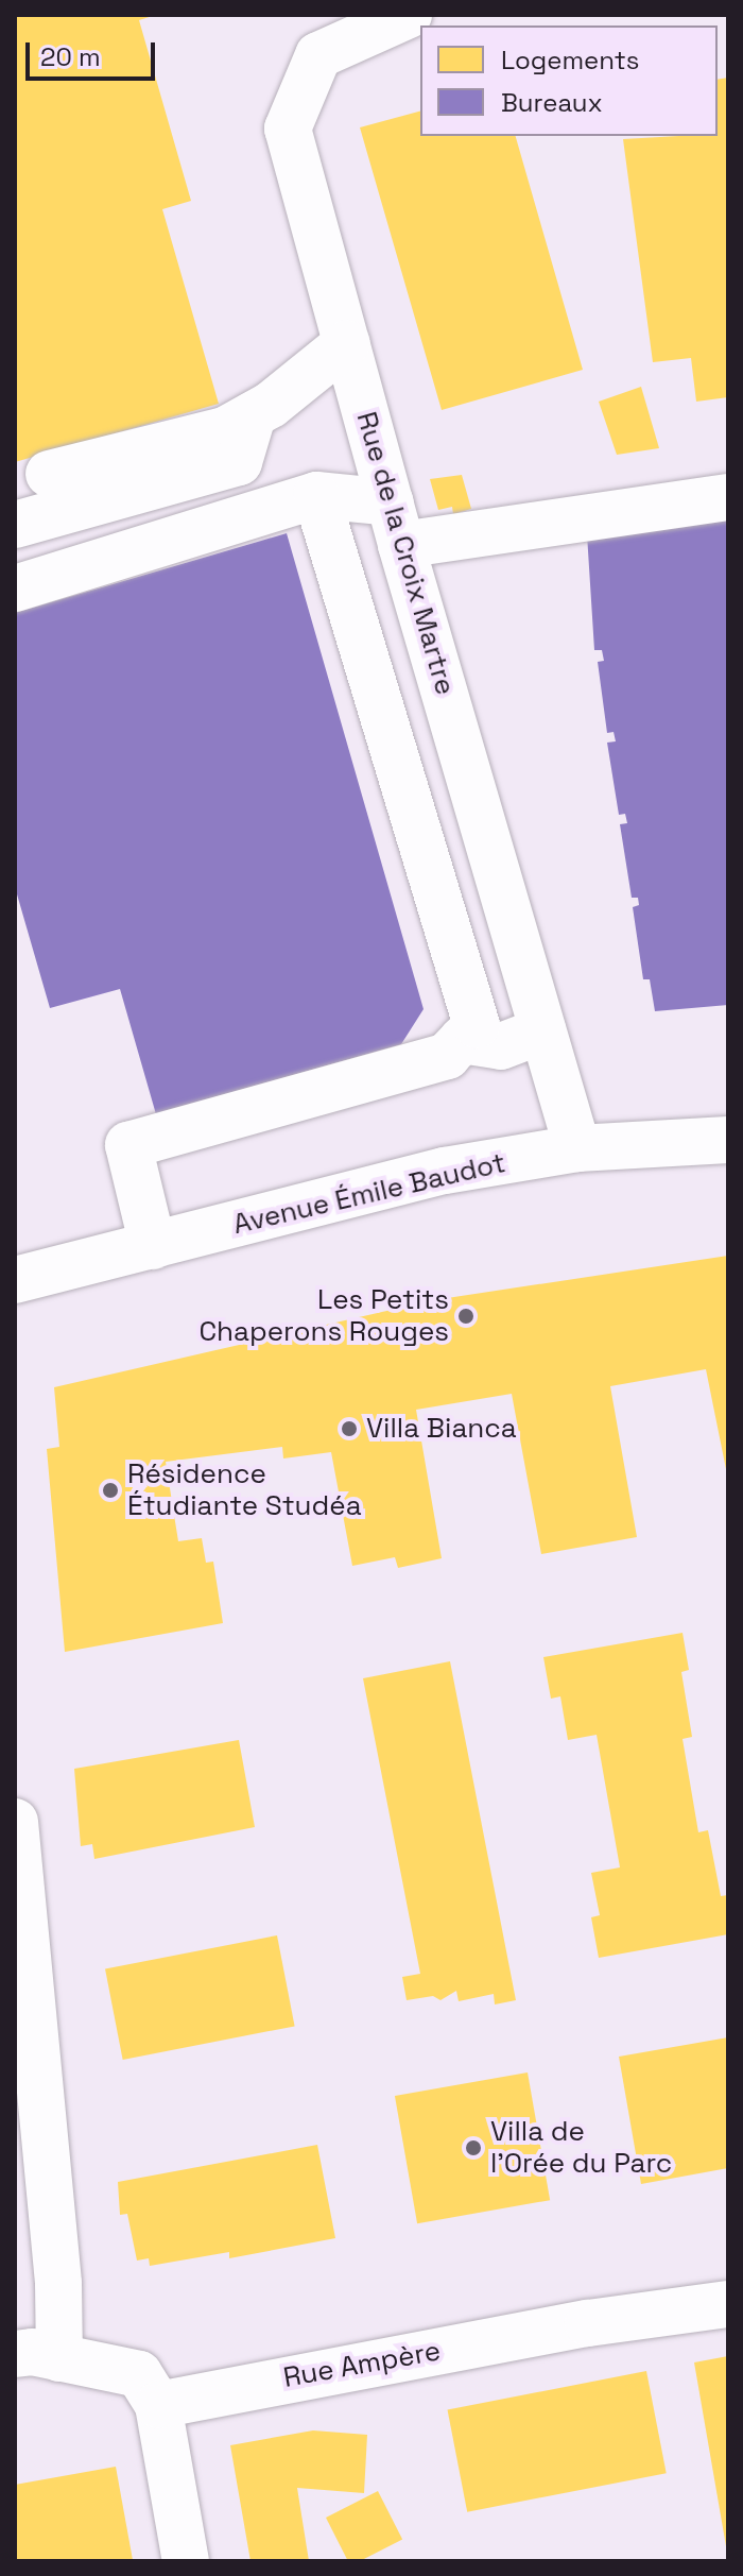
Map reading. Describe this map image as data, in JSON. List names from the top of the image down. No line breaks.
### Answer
{"streets":{"street":["Rue de la Croix Martre","Avenue Émile Baudot","Rue Ampère"]},"crossings":[["Rue de la Croix Martre","Avenue Émile Baudot"]],"places":["Les Petits Chaperons Rouges","Villa Bianca","Résidence Étudiante Studéa","Villa de l'Orée du Parc"],"legend":["Logements","Bureaux"],"scale_bar":"20 m"}
